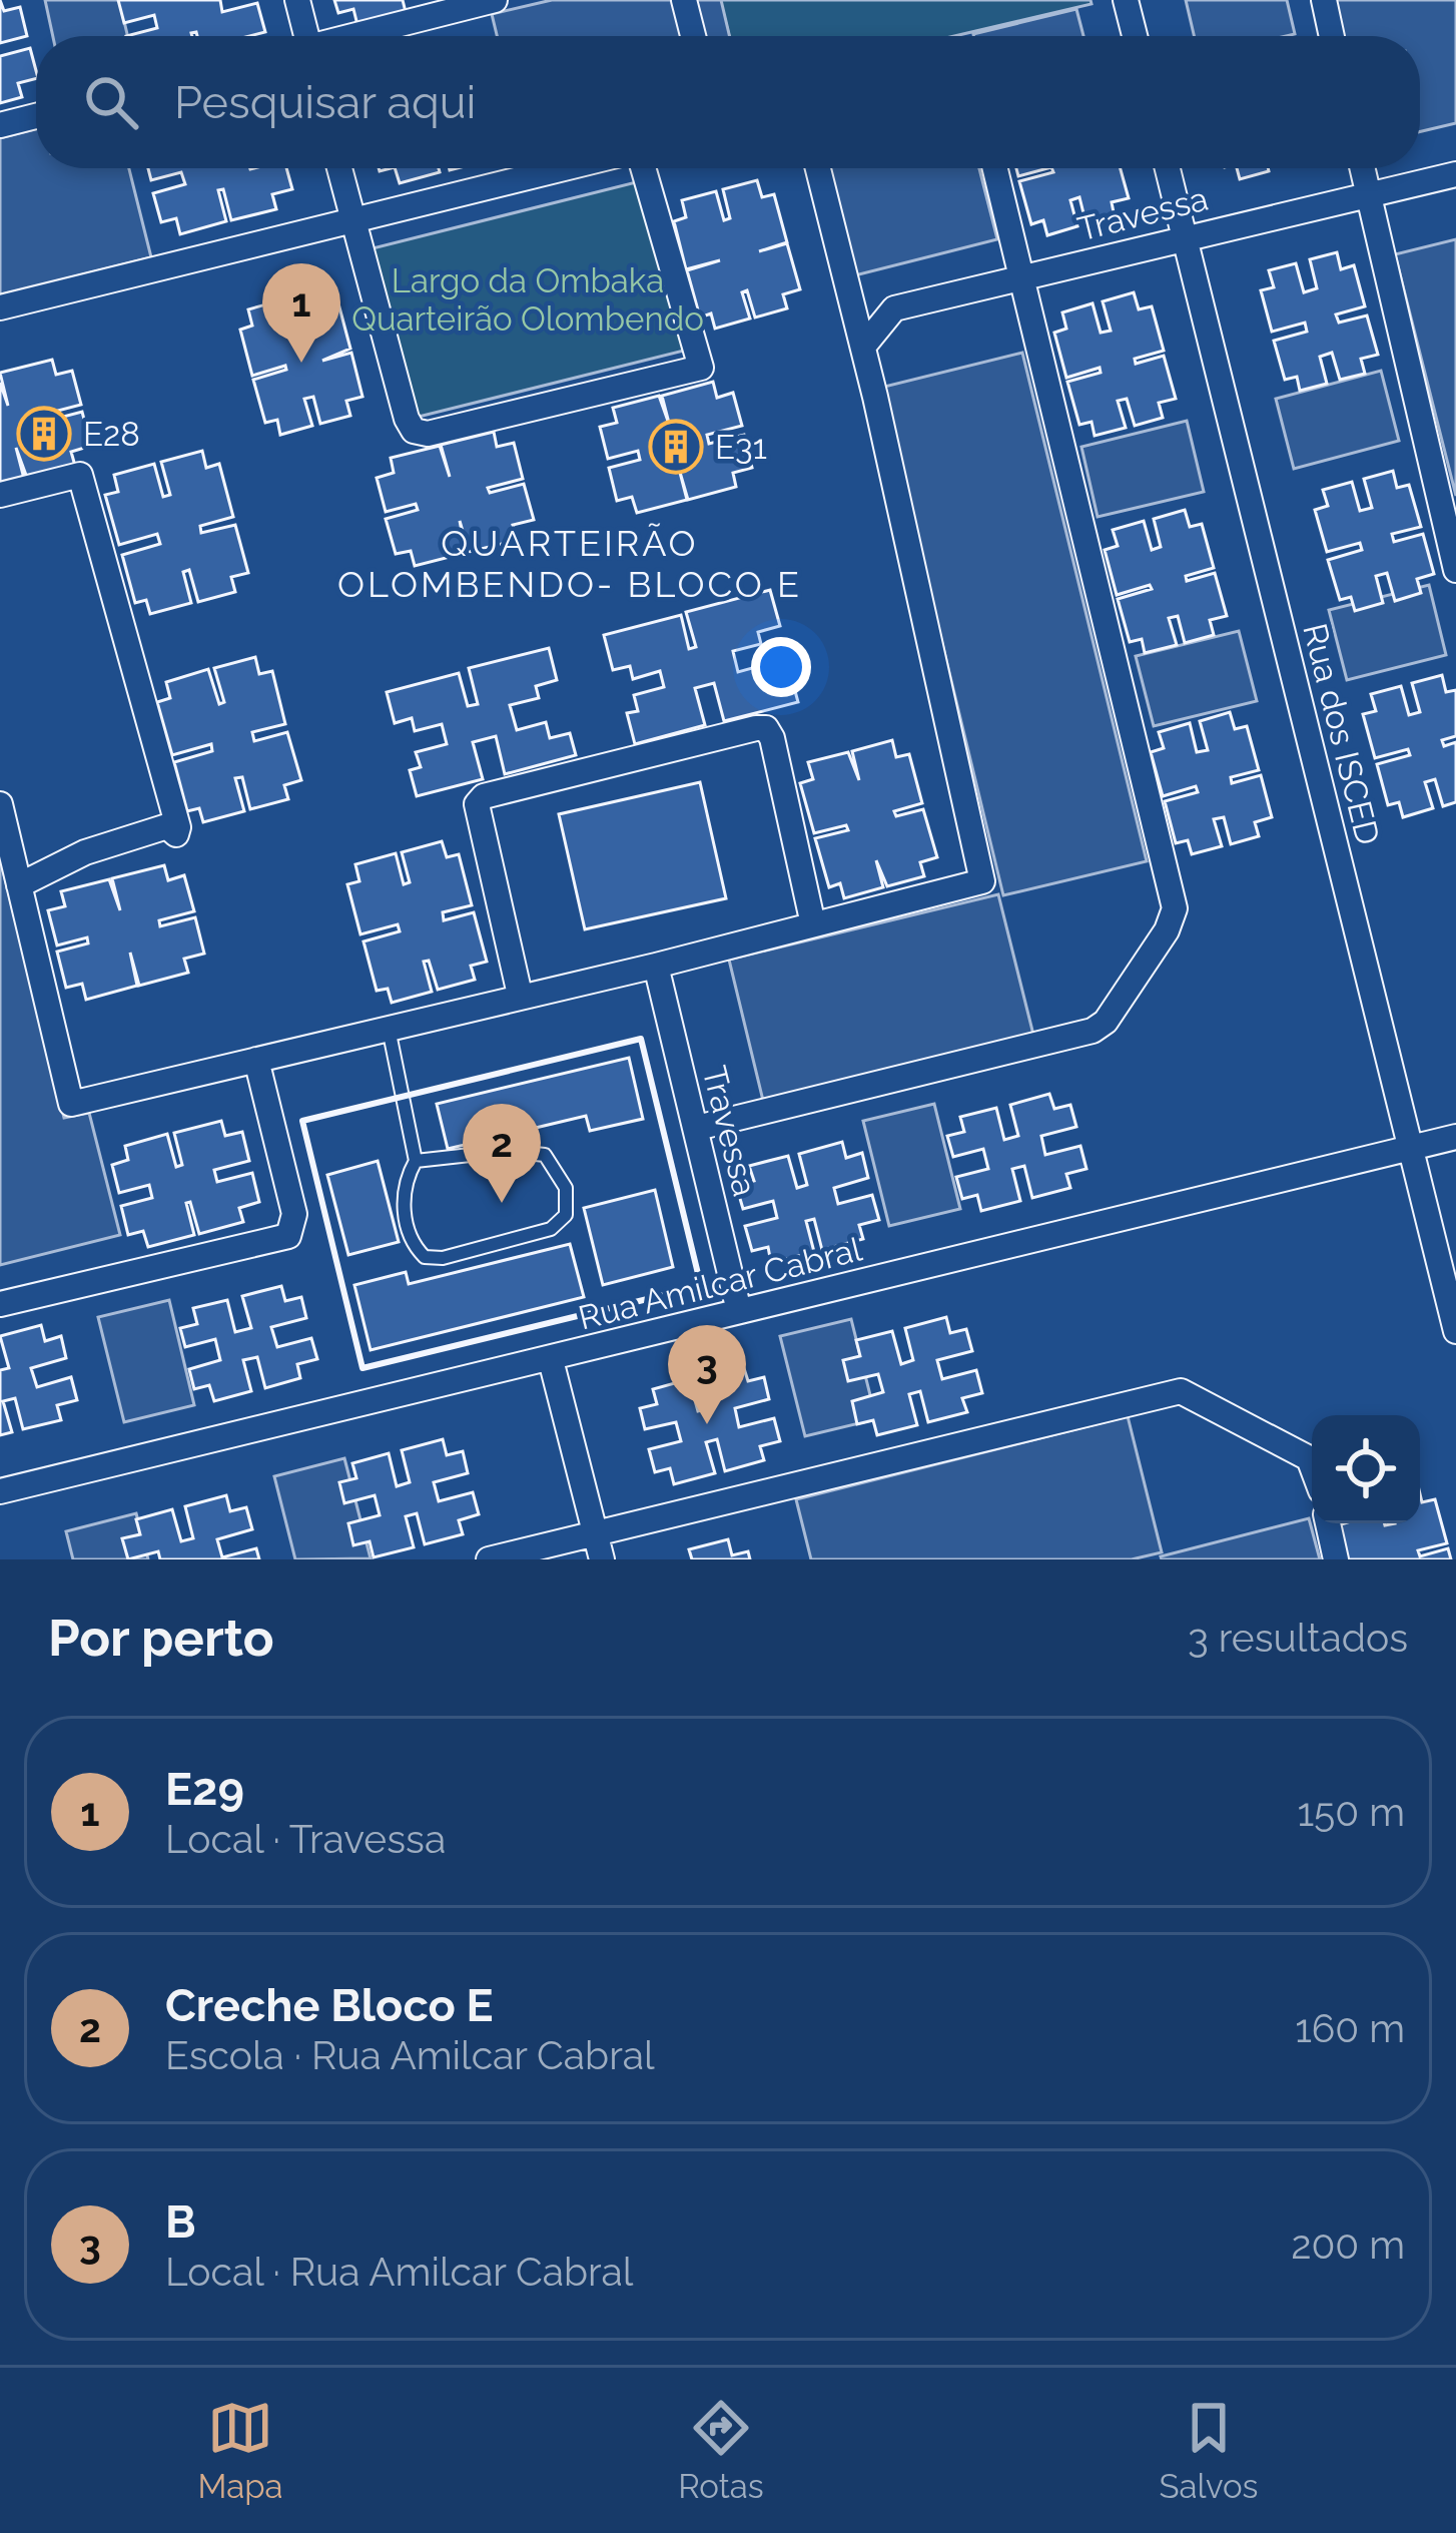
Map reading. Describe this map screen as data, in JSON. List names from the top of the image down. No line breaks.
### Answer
{"streets":{"street":["Travessa","Rua dos ISCED","Rua Amilcar Cabral"]},"crossings":[["Travessa","Rua dos ISCED"],["Travessa","Rua Amilcar Cabral"],["Rua dos ISCED","Rua Amilcar Cabral"]],"districts":["QUARTEIRÃO OLOMBENDO- BLOCO E"],"parks":["Largo da Ombaka Quarteirão Olombendo"],"places":{"building":["E28","E31"]},"page":{"search":"Pesquisar aqui","pins":["1","2","3"],"heading":["Por perto","3 resultados"],"list":[{"mark":"1","name":"E29","note":"Local · Travessa","value":"150 m"},{"mark":"2","name":"Creche Bloco E","note":"Escola · Rua Amilcar Cabral","value":"160 m"},{"mark":"3","name":"B","note":"Local · Rua Amilcar Cabral","value":"200 m"}],"nav":["Mapa","Rotas","Salvos"]}}
